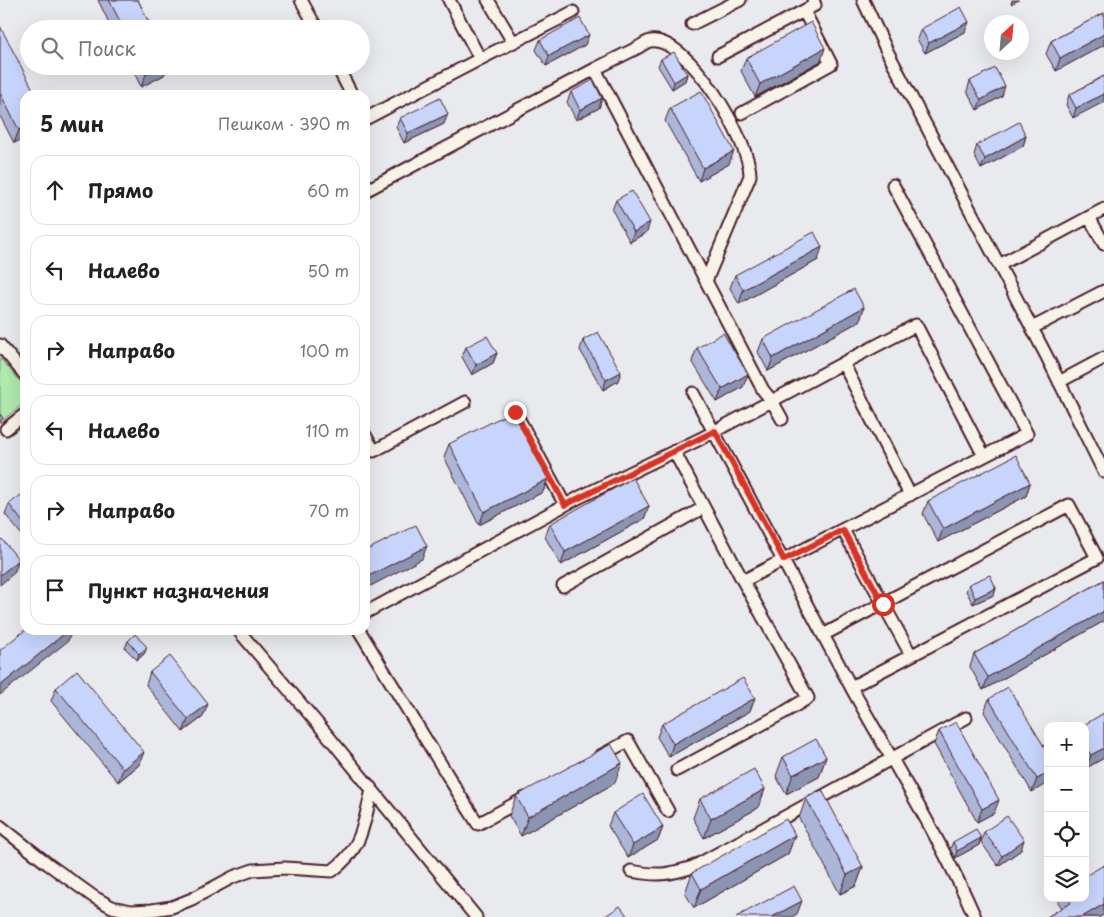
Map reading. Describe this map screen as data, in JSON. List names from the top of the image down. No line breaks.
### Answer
{"north":"top right","page":{"search":"Поиск","heading":["5 мин","Пешком · 390 m"],"list":[["Прямо","60 m"],["Налево","50 m"],["Направо","100 m"],["Налево","110 m"],["Направо","70 m"],"Пункт назначения"],"map_buttons":["+","−"]}}
